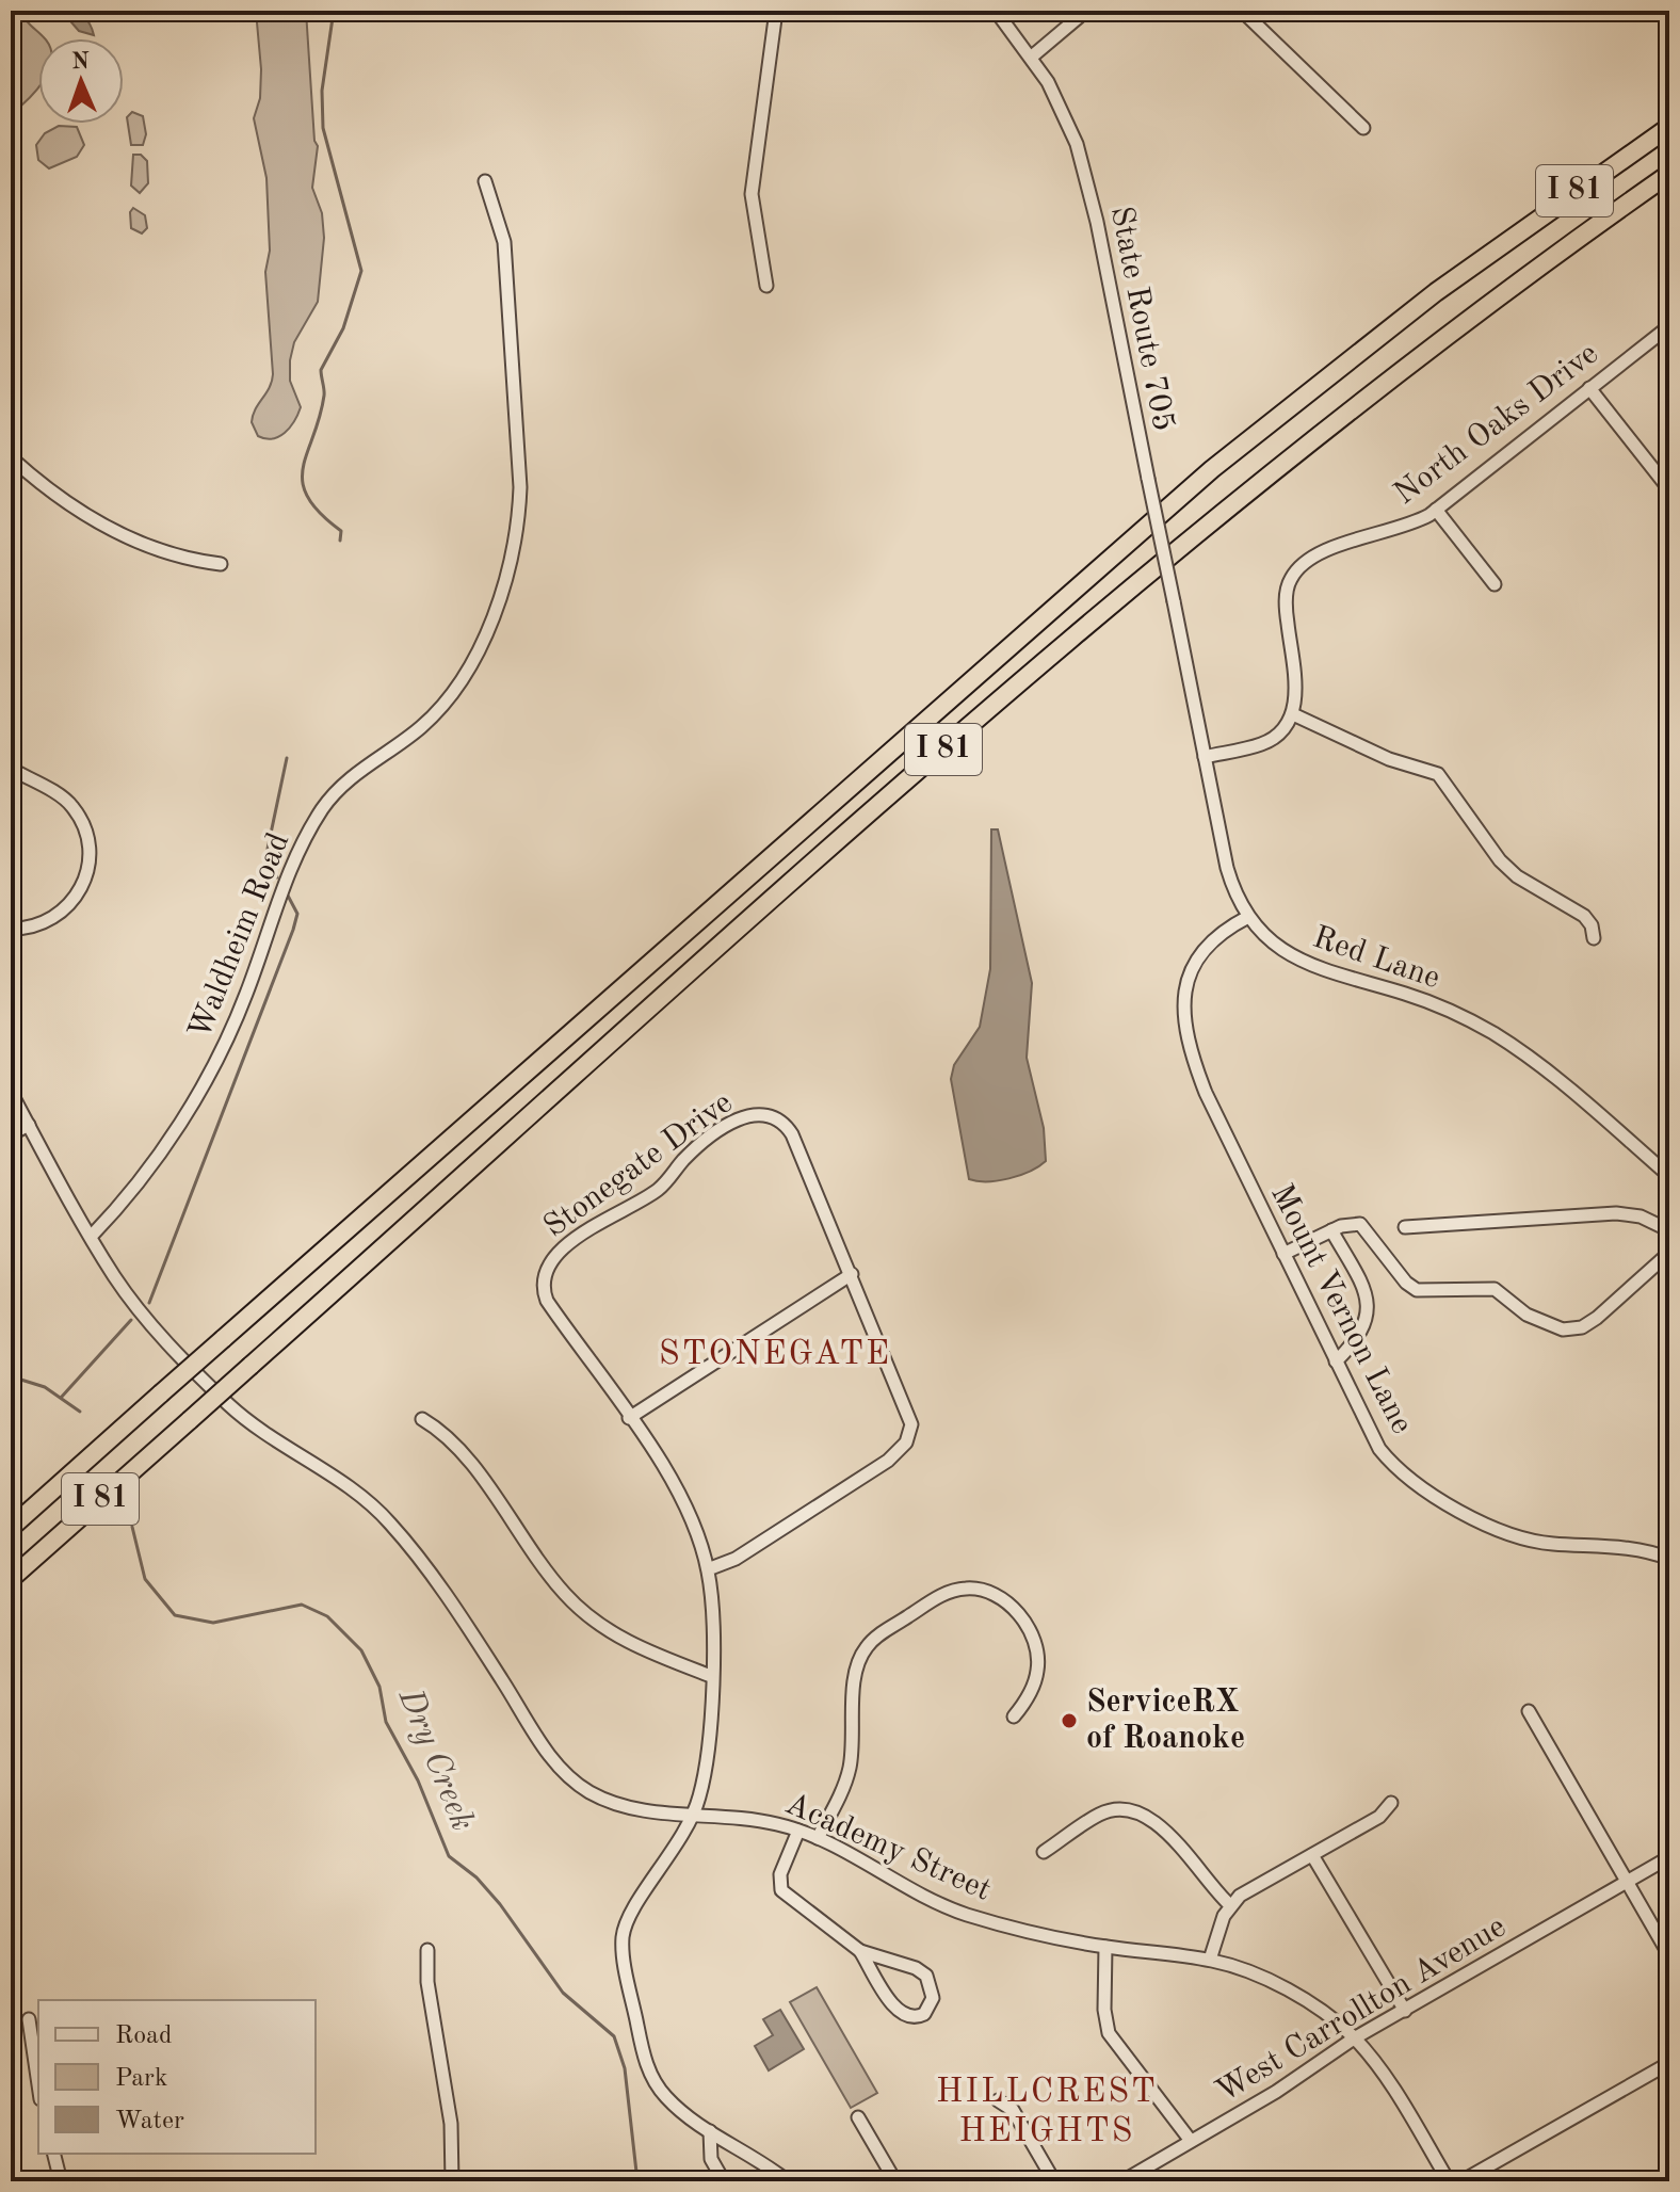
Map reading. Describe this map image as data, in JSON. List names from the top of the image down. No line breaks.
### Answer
{"streets":{"highway":["I 81"],"street":["State Route 705","North Oaks Drive","Waldheim Road","Red Lane","Stonegate Drive","Mount Vernon Lane","Academy Street","West Carrollton Avenue"]},"crossings":[["State Route 705","Red Lane"],["Waldheim Road","Academy Street"],["Red Lane","Mount Vernon Lane"],["Stonegate Drive","Academy Street"],["Academy Street","West Carrollton Avenue"]],"districts":["STONEGATE","HILLCREST HEIGHTS"],"water":["Dry Creek"],"places":["ServiceRX of Roanoke"],"legend":["Road","Park","Water"],"north":"top"}
